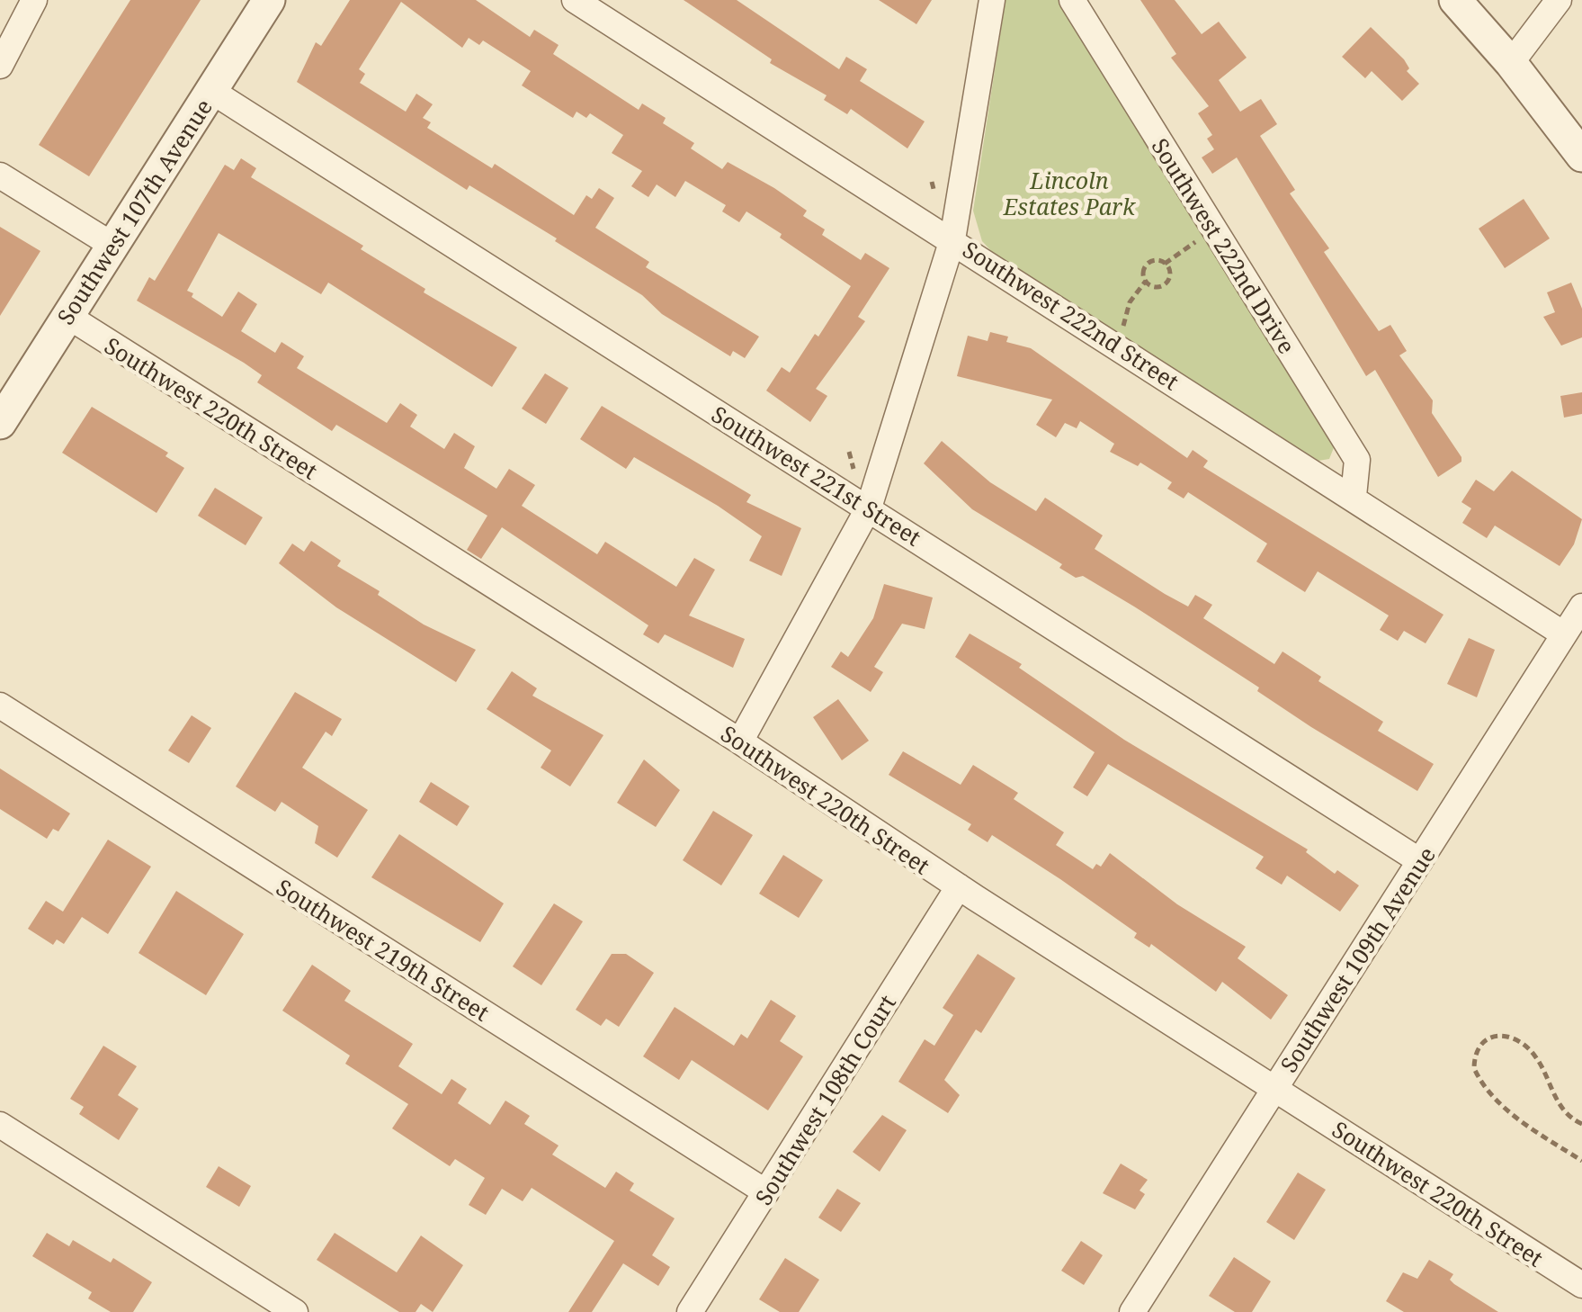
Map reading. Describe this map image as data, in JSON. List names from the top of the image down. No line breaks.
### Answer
{"streets":{"street":["Southwest 107th Avenue","Southwest 222nd Drive","Southwest 222nd Street","Southwest 220th Street","Southwest 221st Street","Southwest 219th Street","Southwest 109th Avenue","Southwest 108th Court"]},"crossings":[["Southwest 107th Avenue","Southwest 220th Street"],["Southwest 107th Avenue","Southwest 221st Street"],["Southwest 222nd Drive","Southwest 222nd Street"],["Southwest 222nd Street","Southwest 109th Avenue"],["Southwest 220th Street","Southwest 109th Avenue"],["Southwest 220th Street","Southwest 108th Court"],["Southwest 221st Street","Southwest 109th Avenue"],["Southwest 219th Street","Southwest 108th Court"]],"parks":["Lincoln Estates Park"]}
